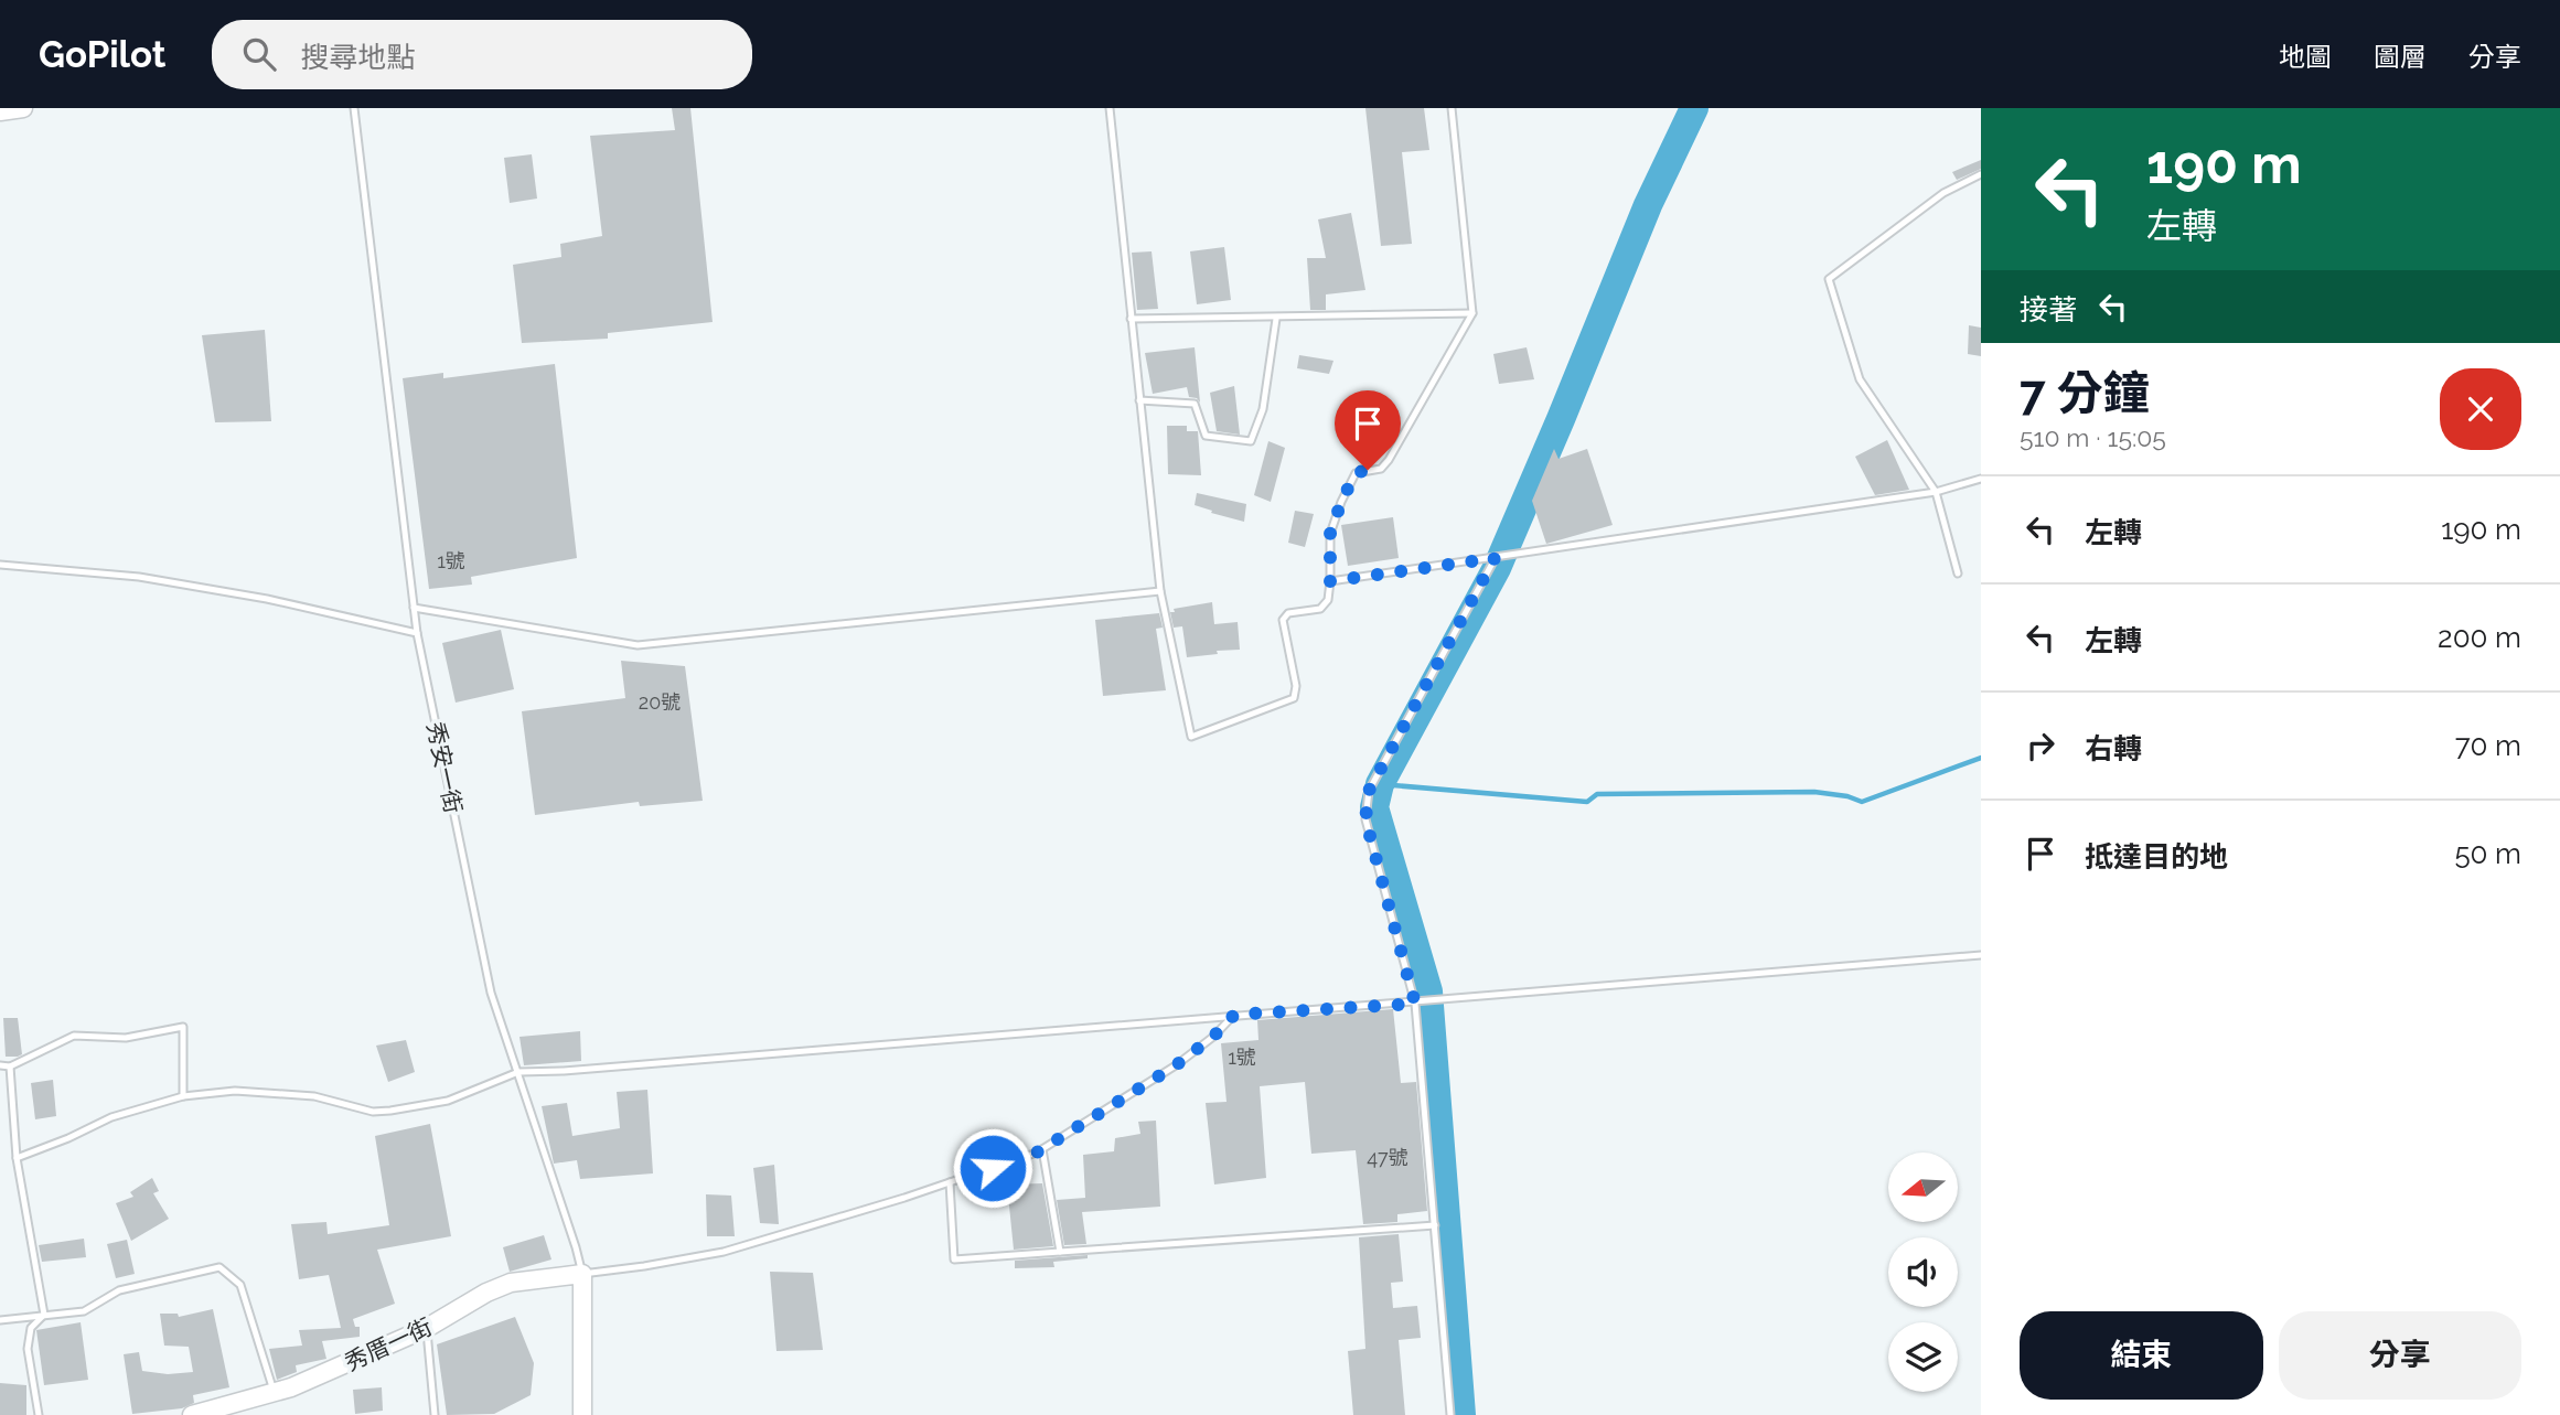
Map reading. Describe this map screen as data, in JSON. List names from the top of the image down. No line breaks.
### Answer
{"streets":{"street":["秀安一街","秀厝一街"]},"crossings":[["秀安一街","秀厝一街"]],"house_numbers":["1號","20號","1號","47號"],"north":"left","page":{"header":"GoPilot","search":"搜尋地點","nav":["地圖","圖層","分享"],"turn":["190 m","左轉"],"then":"接著","heading":["7 分鐘","510 m · 15:05"],"list":[{"name":"左轉","value":"190 m"},{"name":"左轉","value":"200 m"},{"name":"右轉","value":"70 m"},{"name":"抵達目的地","value":"50 m"}],"buttons":["結束","分享"]}}
